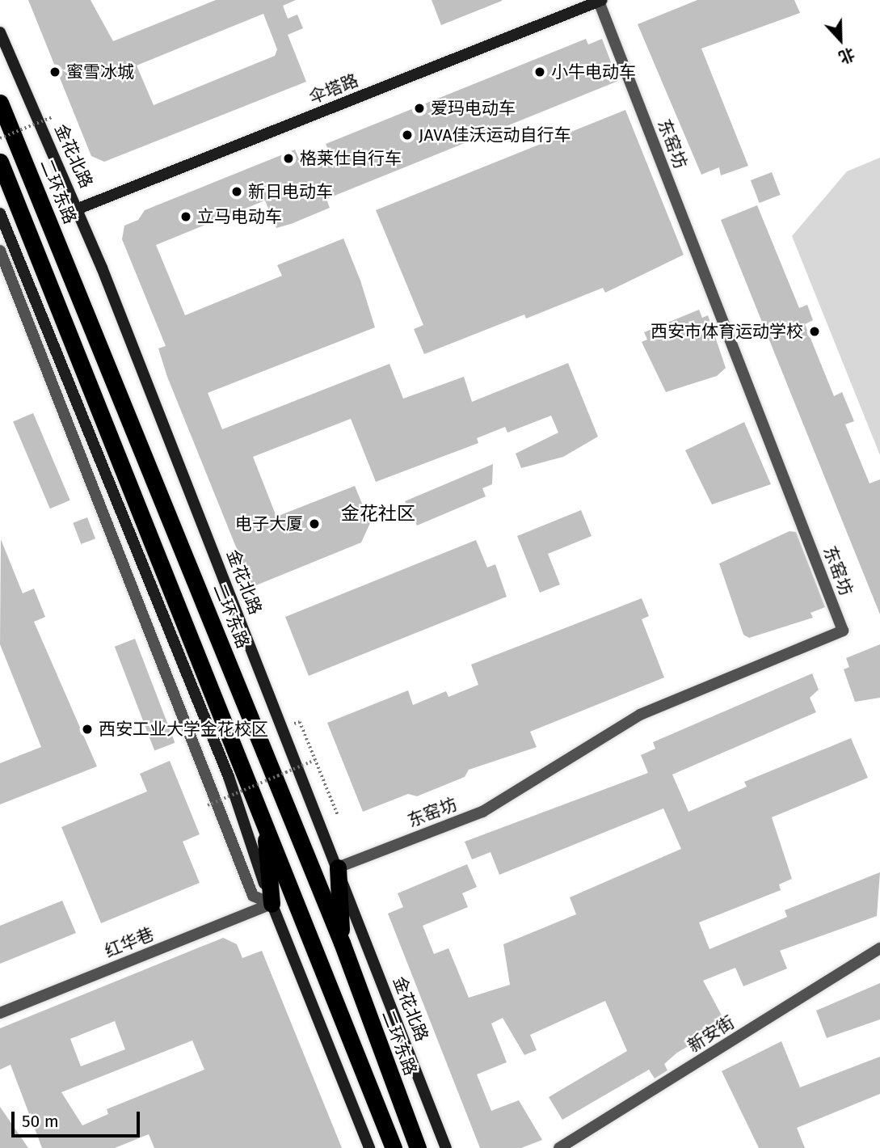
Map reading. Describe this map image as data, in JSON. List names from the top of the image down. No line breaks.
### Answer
{"streets":{"highway":["二环东路"],"main road":["伞塔路","金花北路"],"street":["东窑坊","红华巷","新安街"]},"crossings":[["伞塔路","东窑坊"],["伞塔路","金花北路"],["东窑坊","金花北路"]],"districts":["金花社区"],"places":["蜜雪冰城","小牛电动车","爱玛电动车","JAVA佳沃运动自行车","格莱仕自行车","新日电动车","立马电动车","西安市体育运动学校","电子大厦","西安工业大学金花校区"],"scale_bar":"50 m","north":"bottom"}
